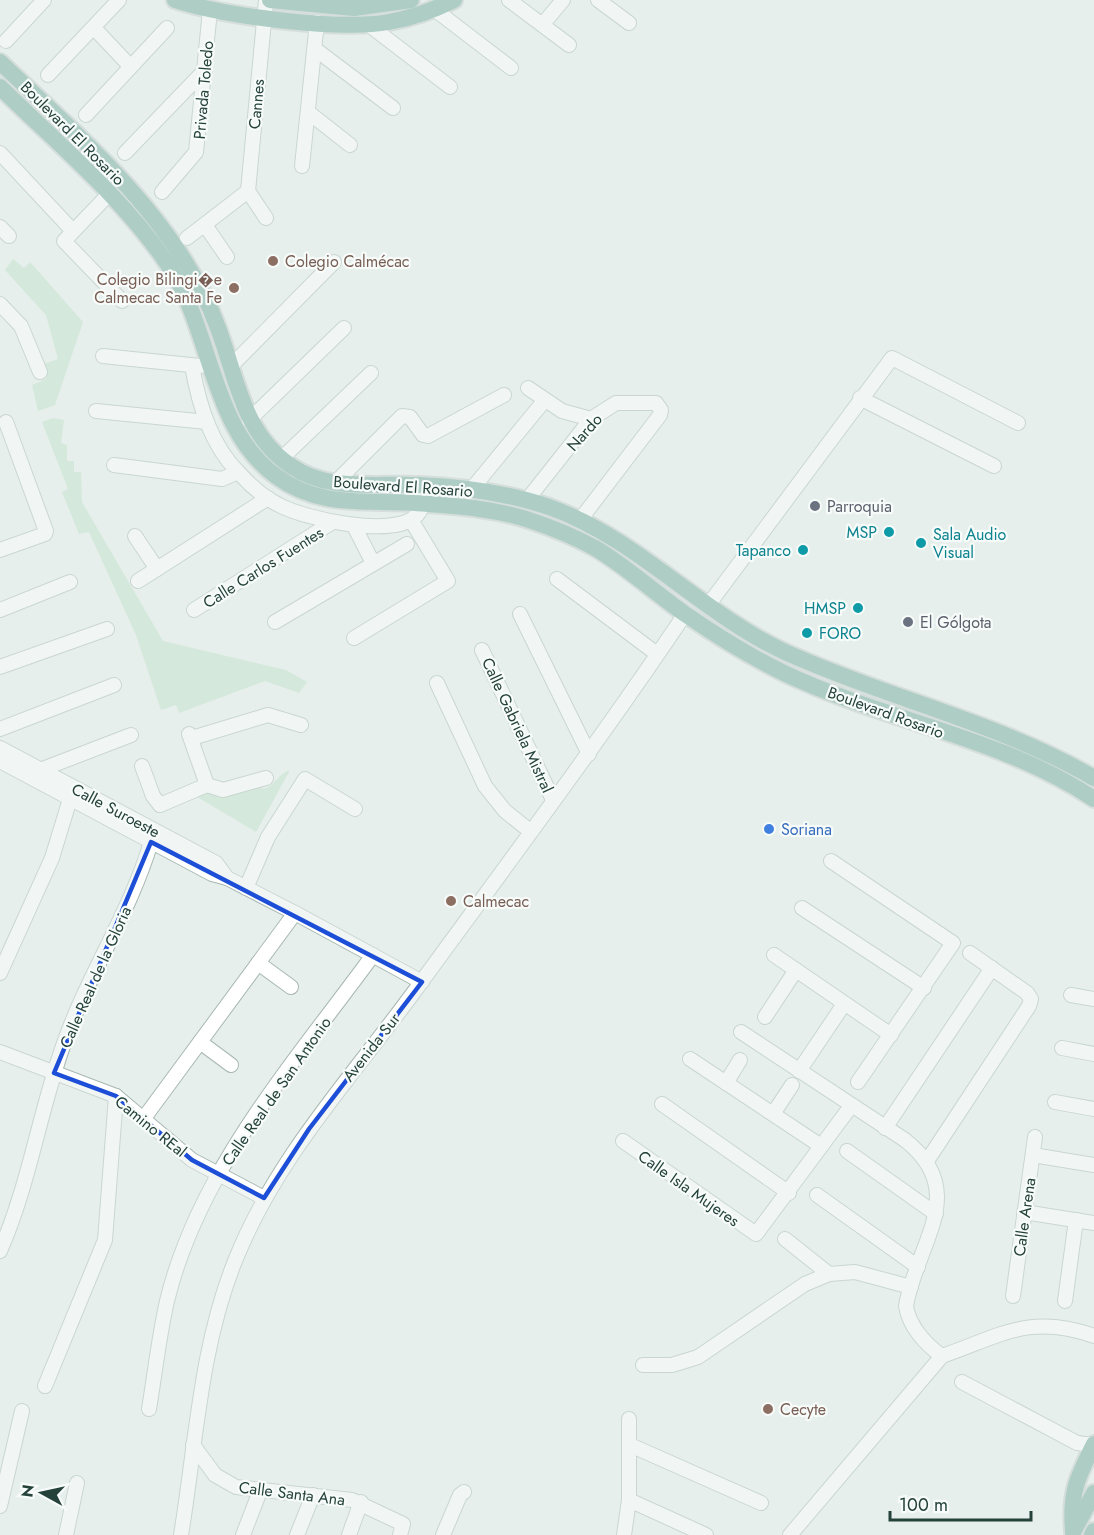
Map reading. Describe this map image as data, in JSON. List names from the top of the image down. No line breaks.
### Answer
{"streets":{"main road":["Boulevard El Rosario","Boulevard Rosario"],"street":["Privada Toledo","Cannes","Nardo","Calle Carlos Fuentes","Calle Gabriela Mistral","Calle Suroeste","Calle Real de la Gloria","Avenida Sur","Calle Real de San Antonio","Camino REal","Calle Isla Mujeres","Calle Arena","Calle Santa Ana"]},"crossings":[["Boulevard El Rosario","Nardo"],["Boulevard El Rosario","Boulevard Rosario"],["Boulevard El Rosario","Avenida Sur"],["Boulevard Rosario","Avenida Sur"],["Calle Gabriela Mistral","Avenida Sur"],["Calle Suroeste","Calle Real de la Gloria"],["Calle Suroeste","Avenida Sur"],["Calle Suroeste","Calle Real de San Antonio"],["Calle Real de la Gloria","Camino REal"],["Avenida Sur","Camino REal"],["Avenida Sur","Calle Santa Ana"],["Calle Real de San Antonio","Camino REal"]],"places":["Colegio Calmécac","Colegio Bilingi�e Calmecac Santa Fe","Parroquia","MSP","Sala Audio Visual","Tapanco","HMSP","El Gólgota","FORO","Soriana","Calmecac","Cecyte"],"scale_bar":"100 m","north":"left"}
